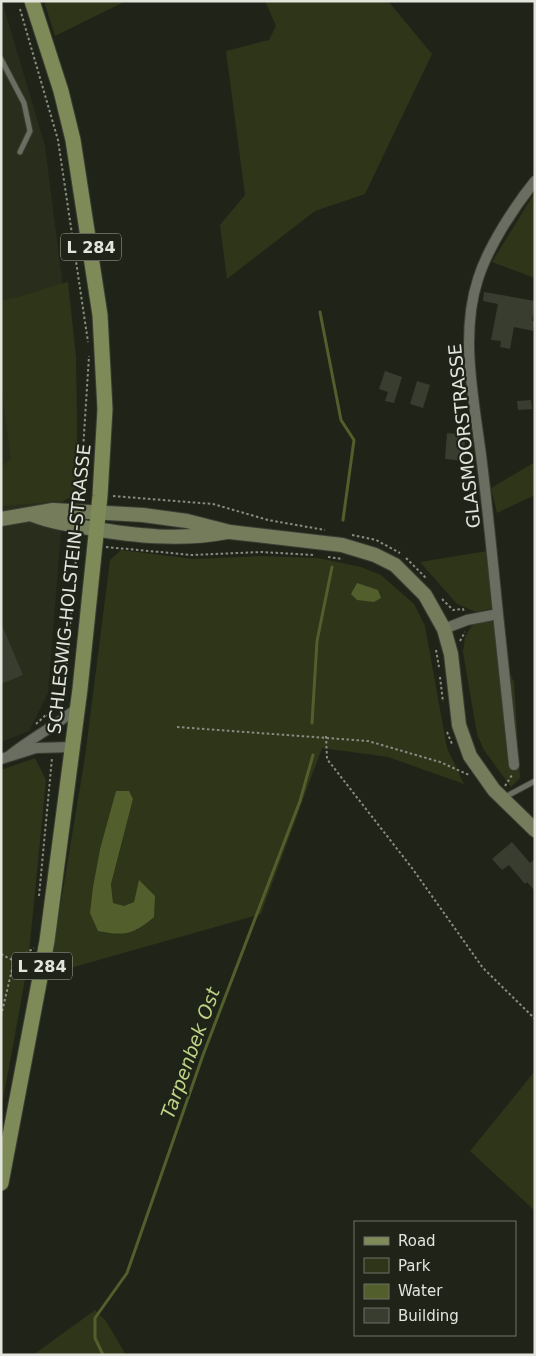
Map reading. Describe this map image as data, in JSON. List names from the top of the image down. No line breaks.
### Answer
{"streets":{"main road":["L 284","SCHLESWIG-HOLSTEIN-STRASSE"],"street":["GLASMOORSTRASSE"]},"water":["Tarpenbek Ost"],"legend":["Road","Park","Water","Building"]}
